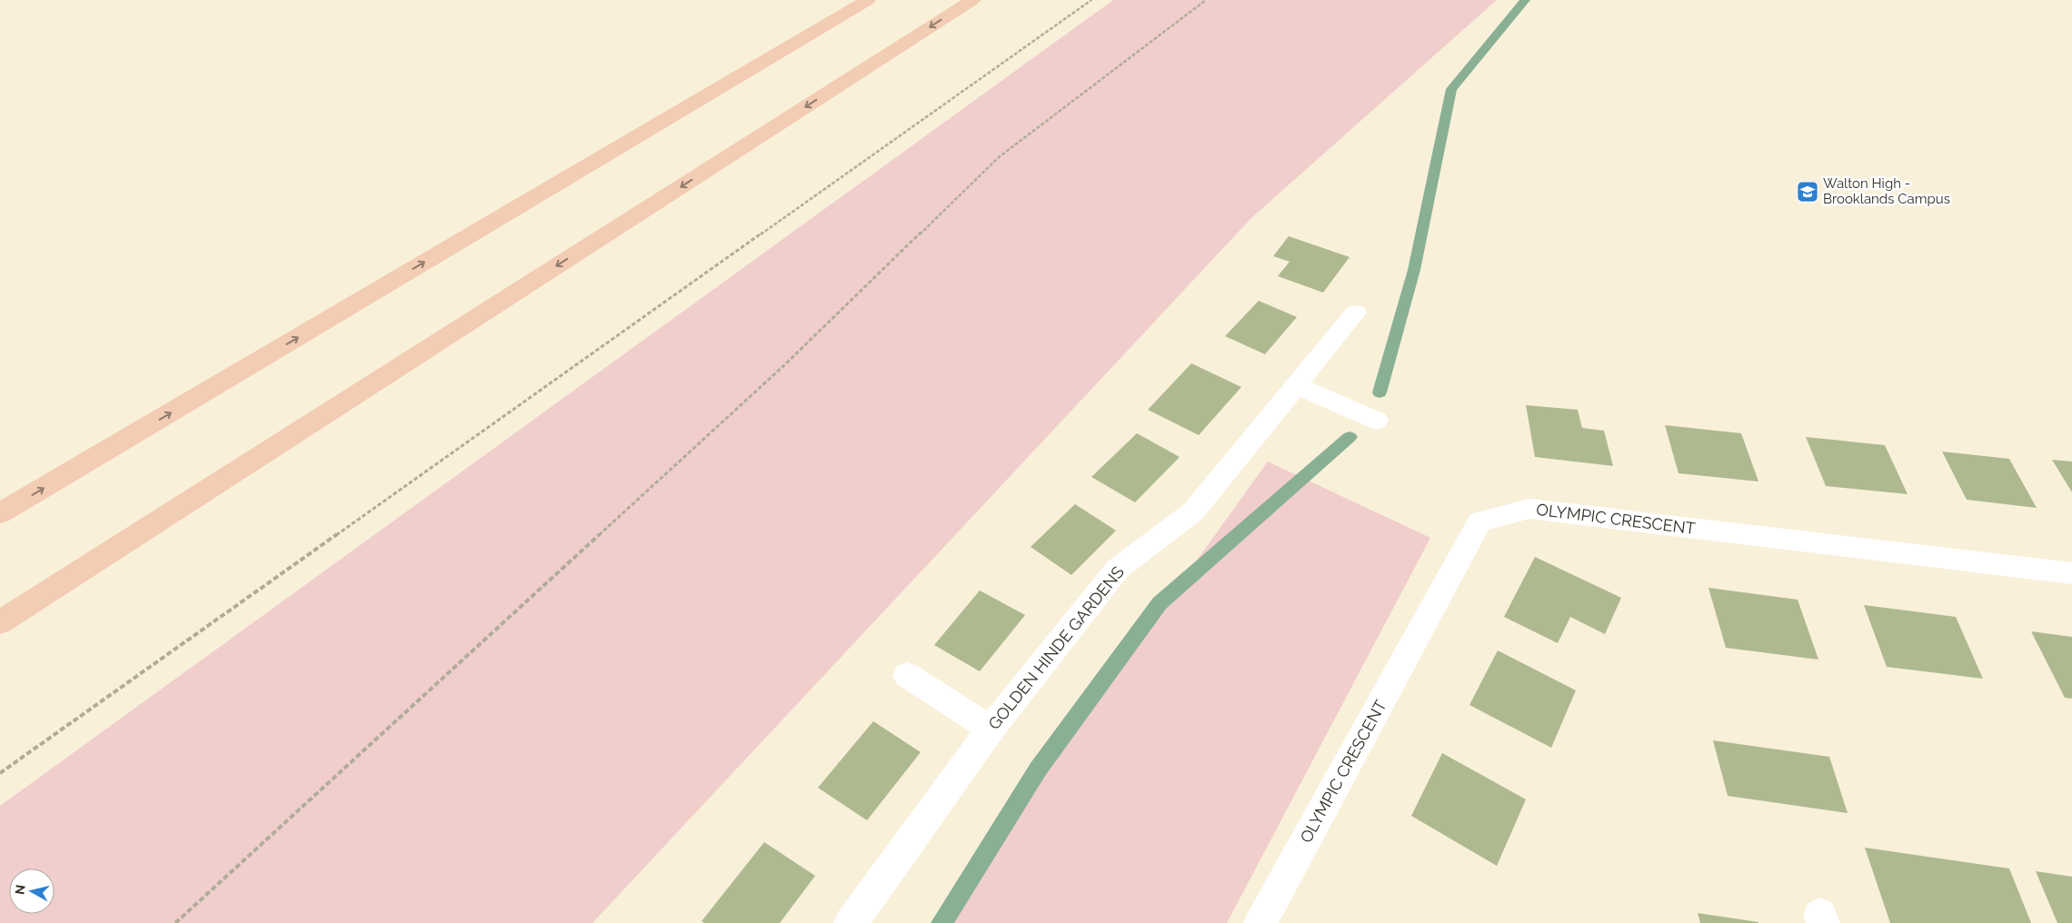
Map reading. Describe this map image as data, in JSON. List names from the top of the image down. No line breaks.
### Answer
{"streets":{"street":["OLYMPIC CRESCENT","GOLDEN HINDE GARDENS"]},"places":{"school or university":["Walton High - Brooklands Campus"]},"north":"left"}
